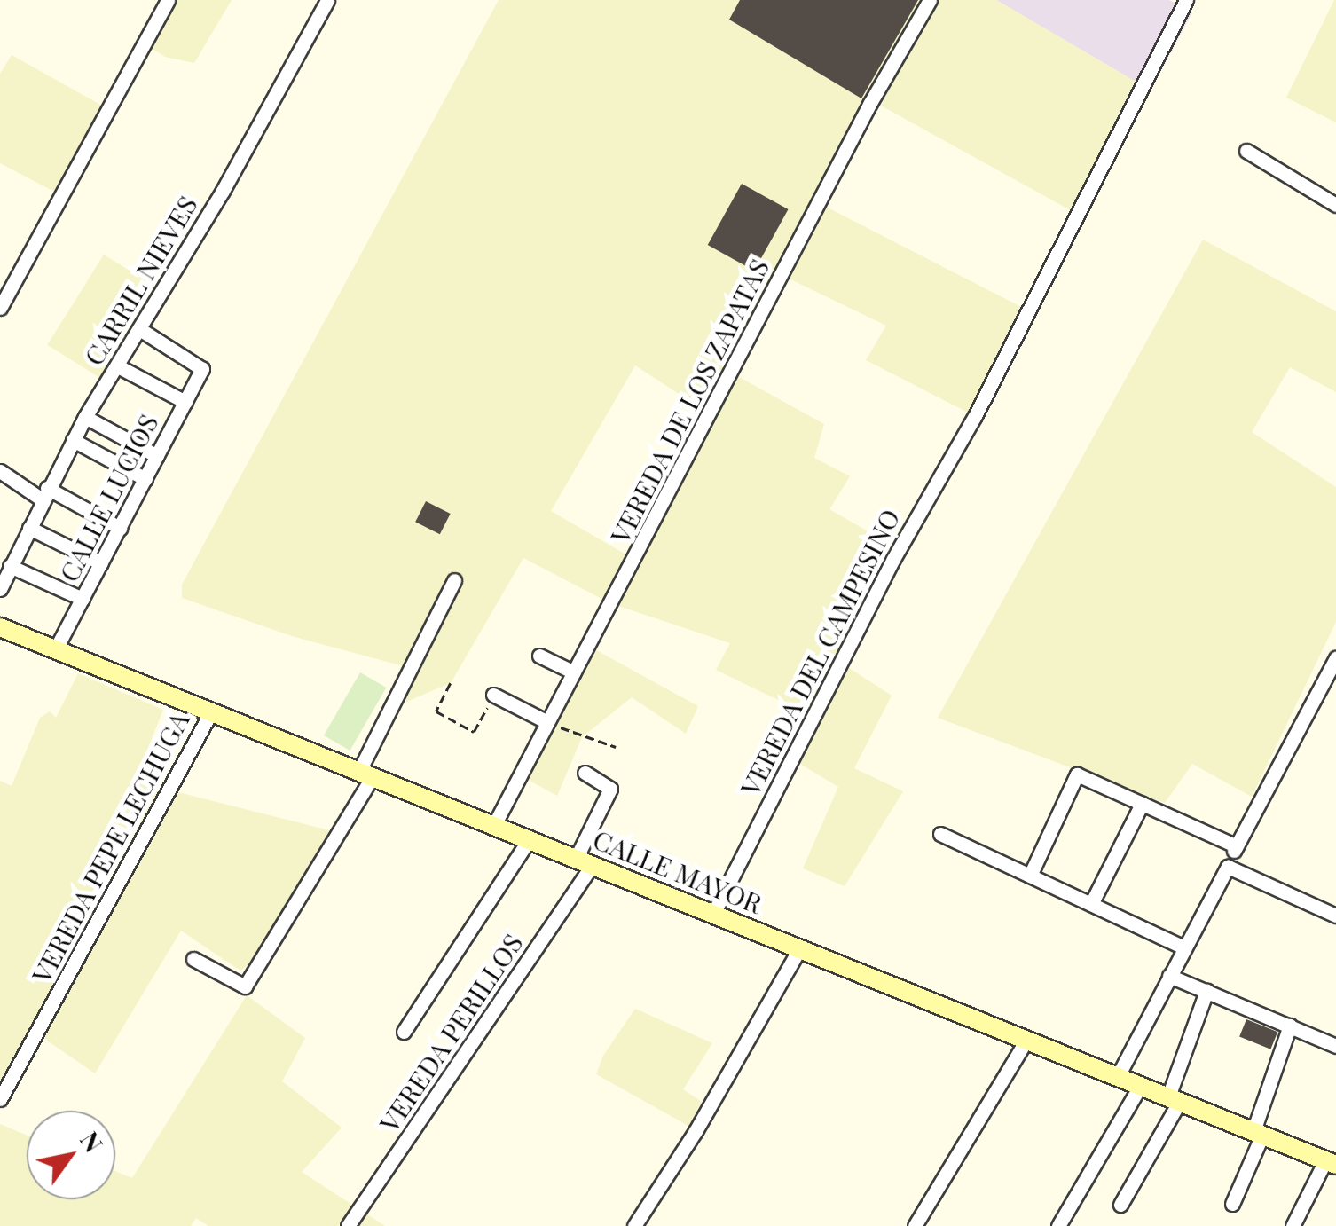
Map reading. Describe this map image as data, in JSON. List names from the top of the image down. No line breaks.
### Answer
{"streets":{"main road":["CALLE MAYOR"],"street":["CARRIL NIEVES","VEREDA DE LOS ZAPATAS","CALLE LUCIOS","VEREDA DEL CAMPESINO","VEREDA PEPE LECHUGA","VEREDA PERILLOS"]},"crossings":[["CARRIL NIEVES","CALLE LUCIOS"],["VEREDA DE LOS ZAPATAS","CALLE MAYOR"],["CALLE LUCIOS","CALLE MAYOR"],["VEREDA DEL CAMPESINO","CALLE MAYOR"],["VEREDA PEPE LECHUGA","CALLE MAYOR"],["CALLE MAYOR","VEREDA PERILLOS"]],"north":"top right"}
